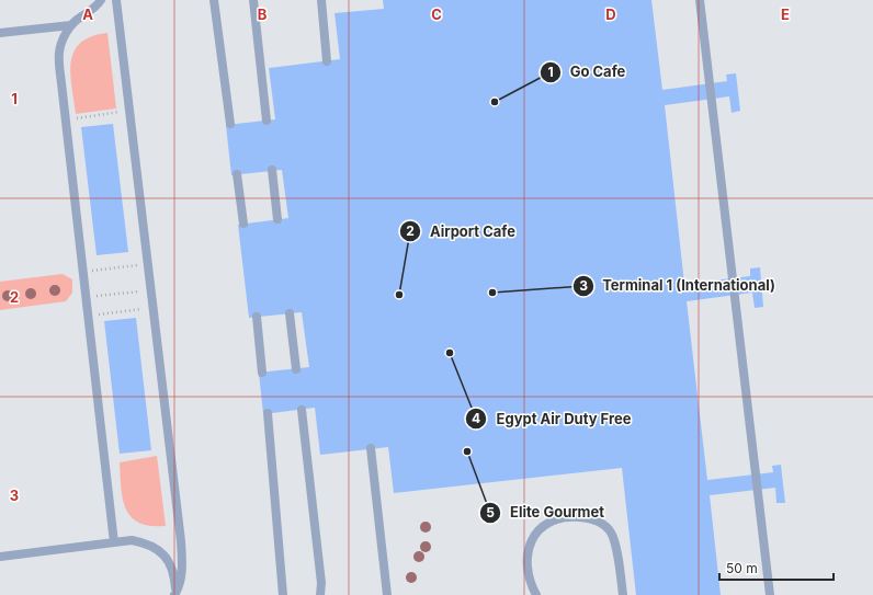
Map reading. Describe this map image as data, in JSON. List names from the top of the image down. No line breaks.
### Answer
{"places":["Go Cafe","Terminal 1 (International)","Airport Cafe","Egypt Air Duty Free","Elite Gourmet"],"scale_bar":"50 m","grid":{"columns":["A","B","C","D","E"],"rows":["1","2","3"]}}
